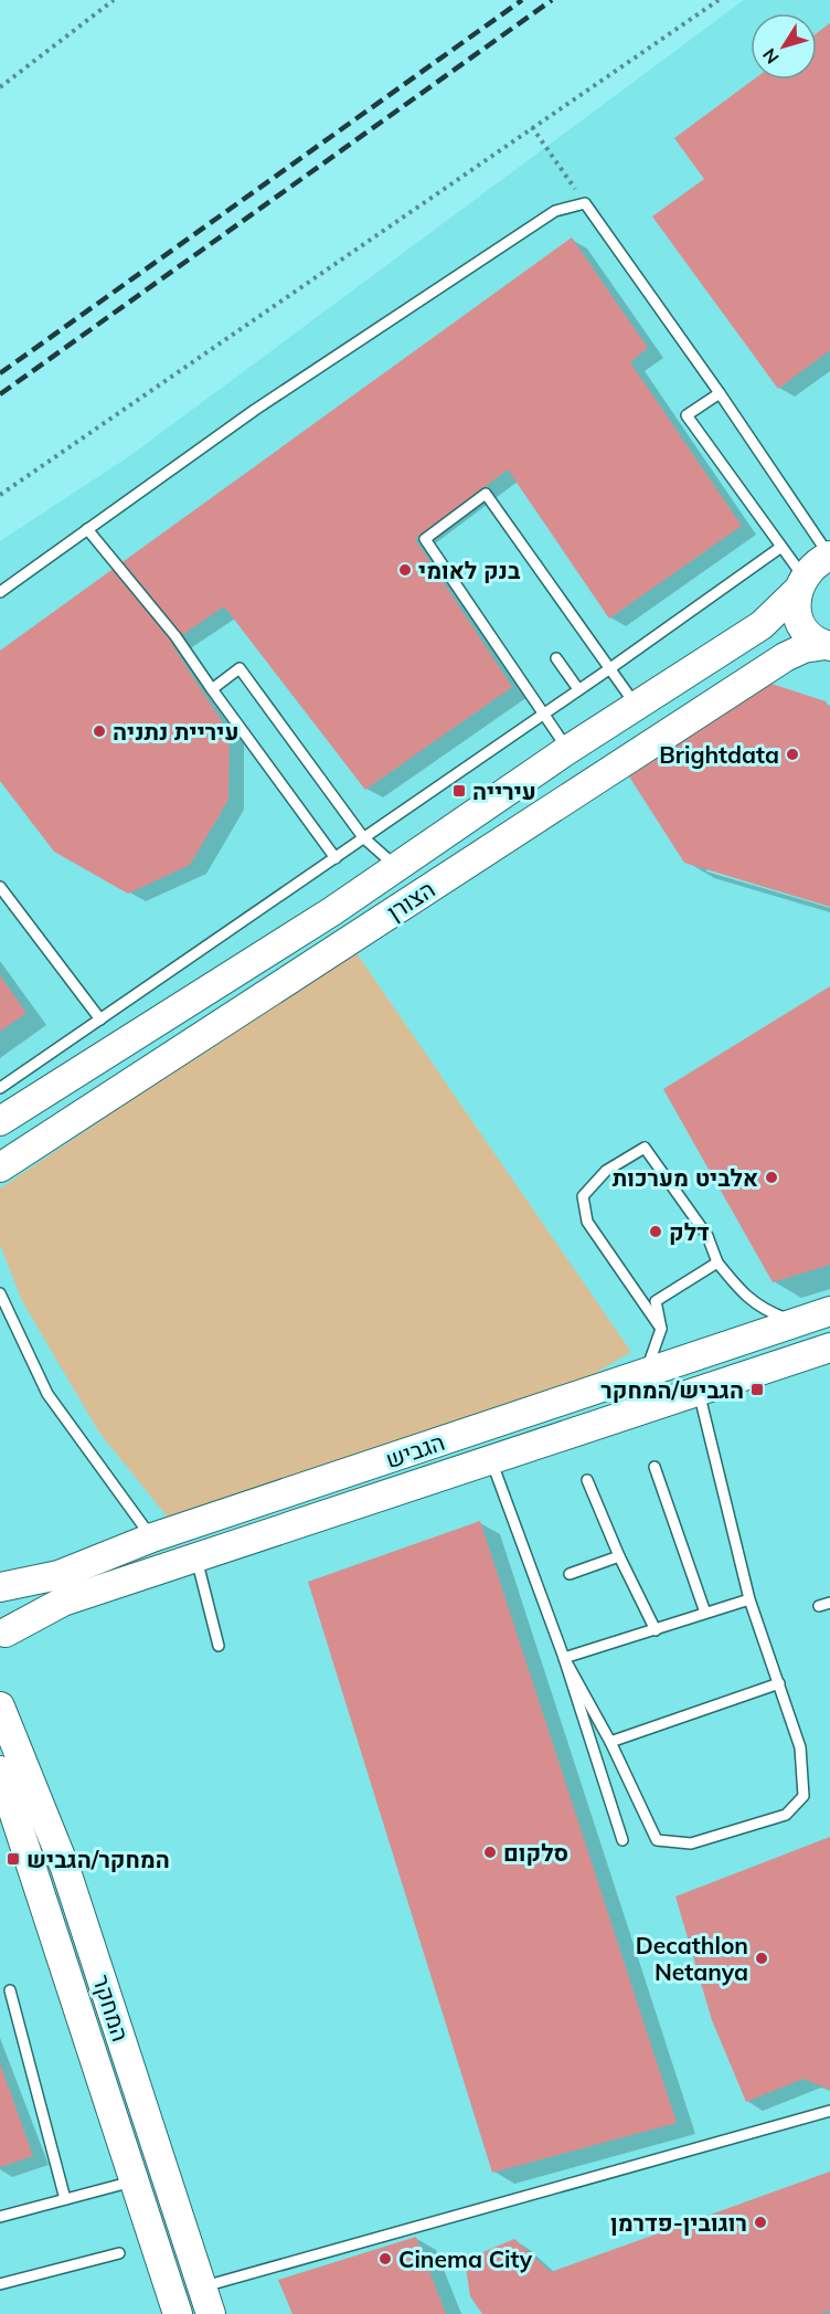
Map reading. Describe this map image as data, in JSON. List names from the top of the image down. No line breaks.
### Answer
{"streets":{"street":["הצורן","הגביש","המחקר"]},"places":{"other":["בנק לאומי","עיריית נתניה","Brightdata","אלביט מערכות","דלק","סלקום","Decathlon Netanya","רוגובין-פדרמן","Cinema City"],"transit":["עירייה","הגביש/המחקר","המחקר/הגביש"]},"north":"bottom left"}
